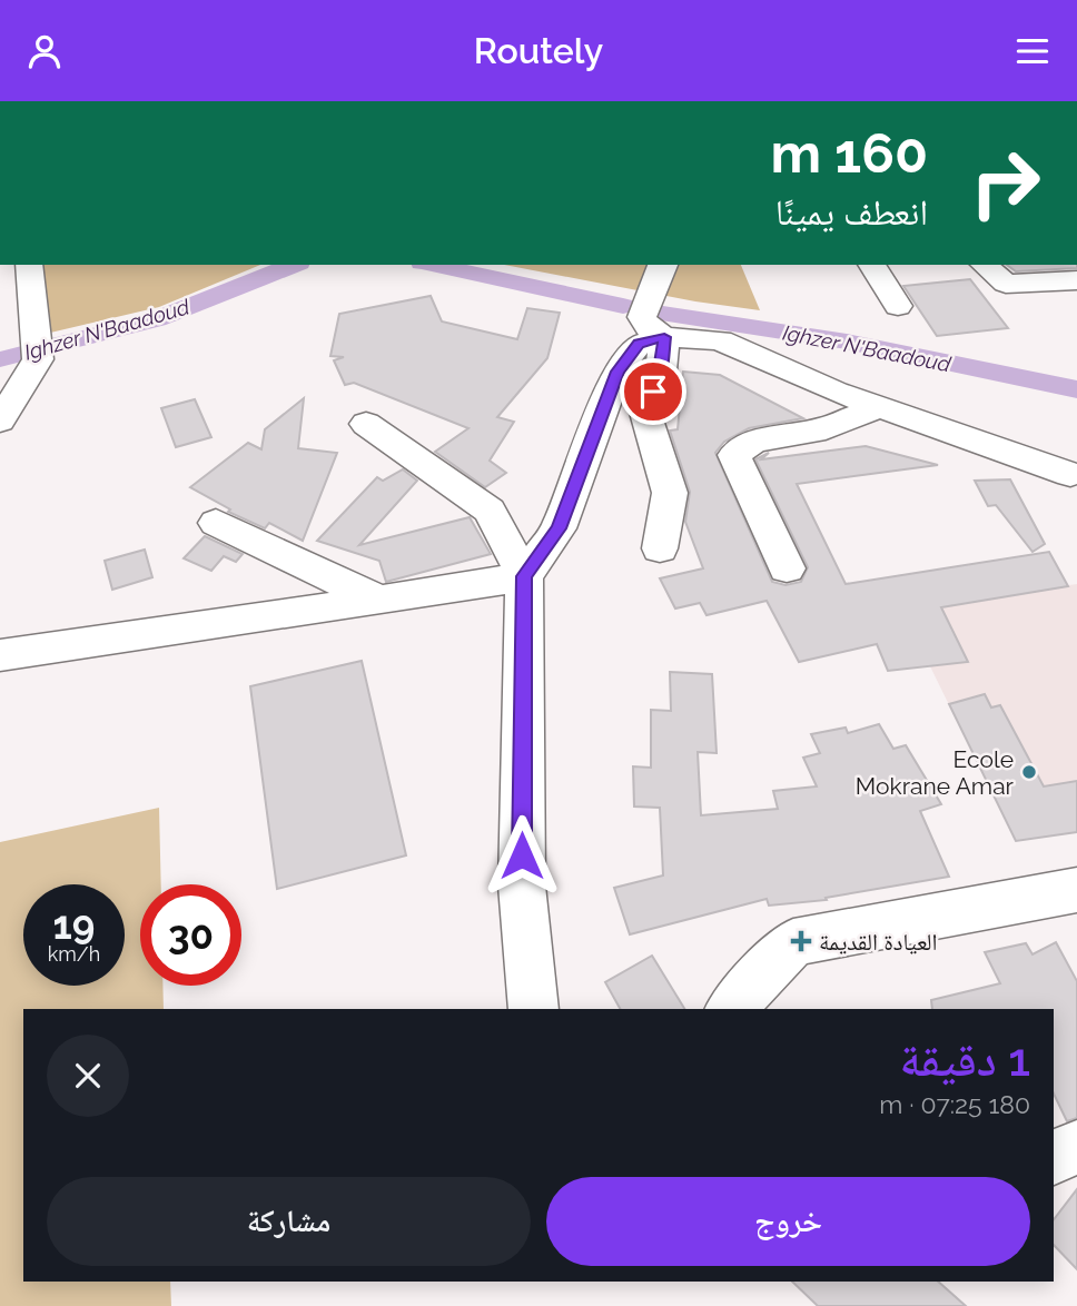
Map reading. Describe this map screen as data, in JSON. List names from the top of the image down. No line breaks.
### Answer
{"water":["Ighzer N'Baadoud"],"places":{"other":["Ecole Mokrane Amar"],"health":["العيادة القديمة"]},"page":{"header":"Routely","turn":["160 m","انعطف يمينًا"],"speed":"19 km/h","limit":"30","heading":["1 دقيقة","180 m · 07:25"],"buttons":["خروج","مشاركة"]}}
